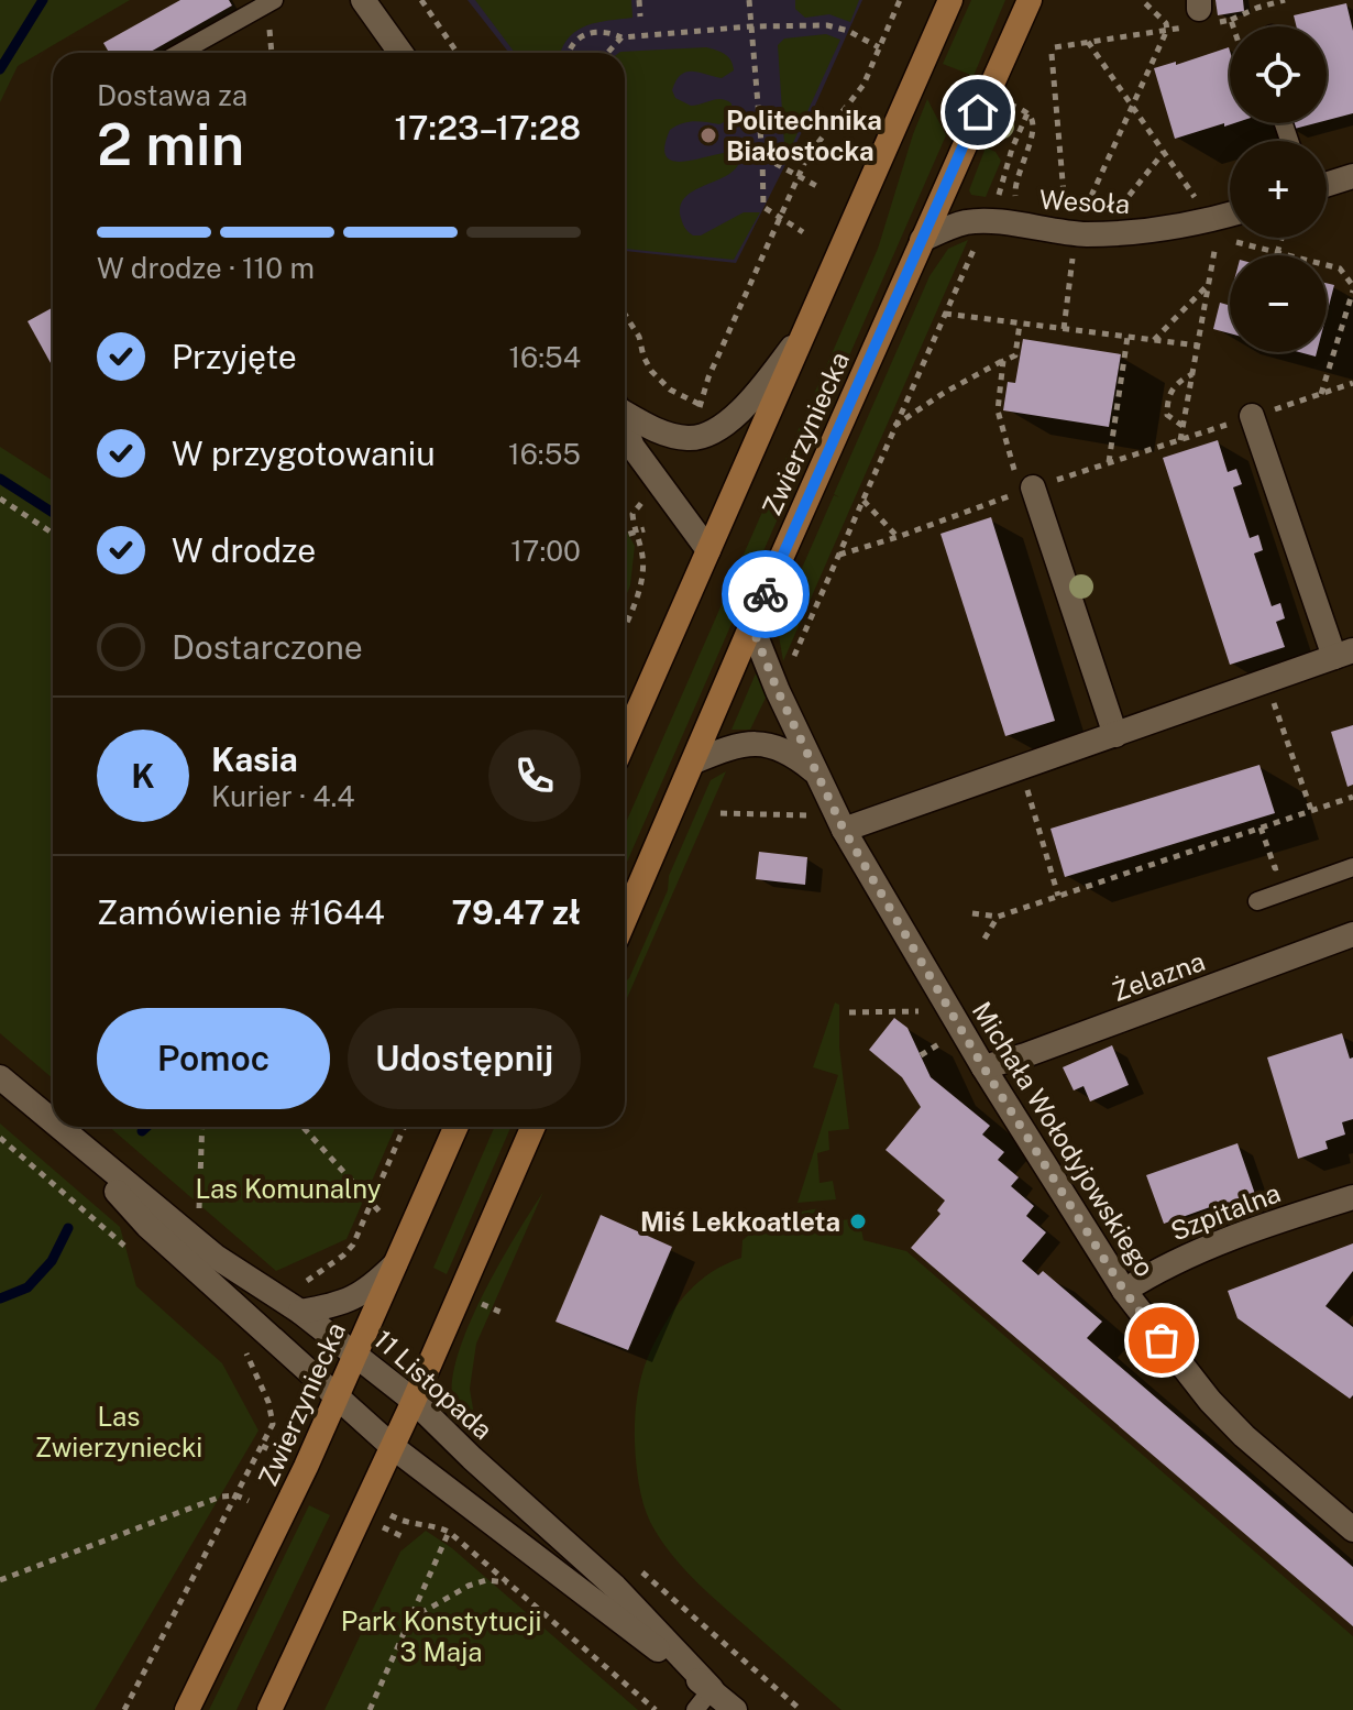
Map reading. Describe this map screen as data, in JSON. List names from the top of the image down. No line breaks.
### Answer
{"streets":{"main road":["Zwierzyniecka"],"street":["Wesoła","Żelazna","Michała Wołodyjowskiego","Szpitalna","11 Listopada"]},"crossings":[["Wesoła","Zwierzyniecka"],["Zwierzyniecka","Michała Wołodyjowskiego"],["Zwierzyniecka","11 Listopada"],["Żelazna","Michała Wołodyjowskiego"],["Michała Wołodyjowskiego","Szpitalna"]],"parks":["Las Komunalny","Las Zwierzyniecki","Park Konstytucji 3 Maja"],"places":["Politechnika Białostocka","Miś Lekkoatleta"],"page":{"map_buttons":["+","−"],"heading":["2 min","Dostawa za","17:23–17:28"],"panel":["Kasia","Kurier · 4.4","Zamówienie #1644","79.47 zł"],"bar":"W drodze · 110 m","list":[["Przyjęte","16:54"],["W przygotowaniu","16:55"],["W drodze","17:00"],"Dostarczone"],"round":"K","buttons":["Pomoc","Udostępnij"]}}
